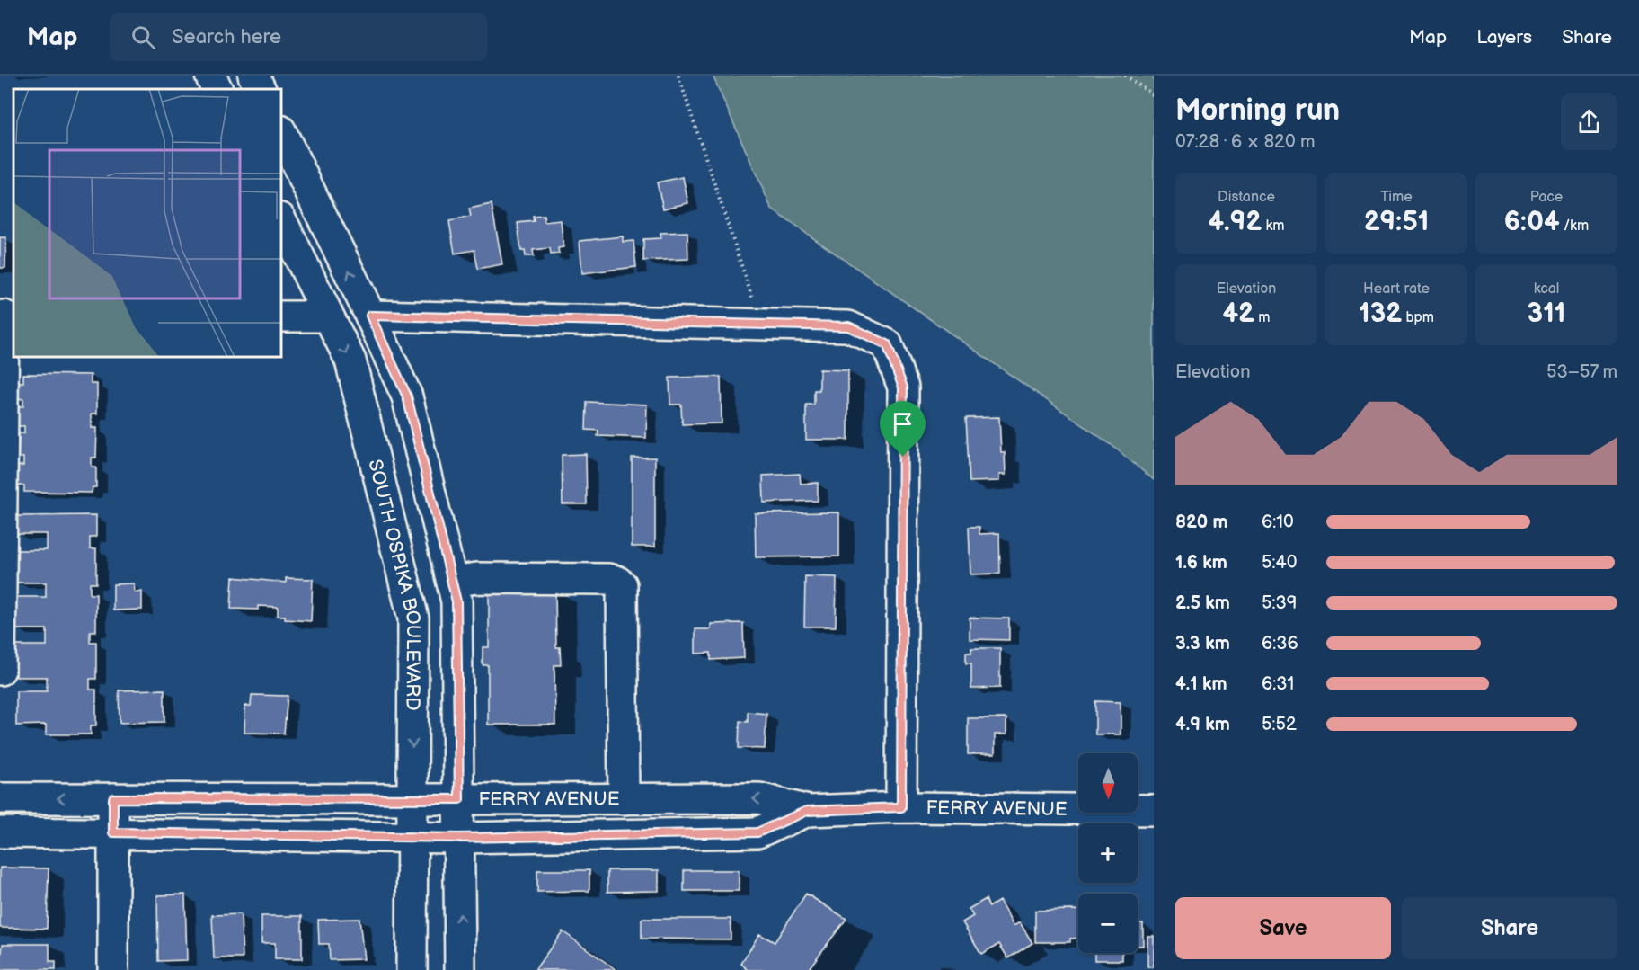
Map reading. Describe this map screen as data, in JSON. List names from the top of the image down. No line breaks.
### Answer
{"streets":{"main road":["SOUTH OSPIKA BOULEVARD","FERRY AVENUE"]},"crossings":[["SOUTH OSPIKA BOULEVARD","FERRY AVENUE"]],"north":"bottom","page":{"header":"Map","search":"Search here","nav":["Map","Layers","Share"],"heading":["Morning run","07:28 · 6 × 820 m"],"stats":[["Distance","4.92 km"],["Time","29:51"],["Pace","6:04 /km"],["Elevation","42 m"],["Heart rate","132 bpm"],["kcal","311"]],"chart":["Elevation","53–57 m"],"list":[{"name":"820 m","note":"6:10"},{"name":"1.6 km","note":"5:40"},{"name":"2.5 km","note":"5:39"},{"name":"3.3 km","note":"6:36"},{"name":"4.1 km","note":"6:31"},{"name":"4.9 km","note":"5:52"}],"map_buttons":["+","−"],"buttons":["Save","Share"]}}
